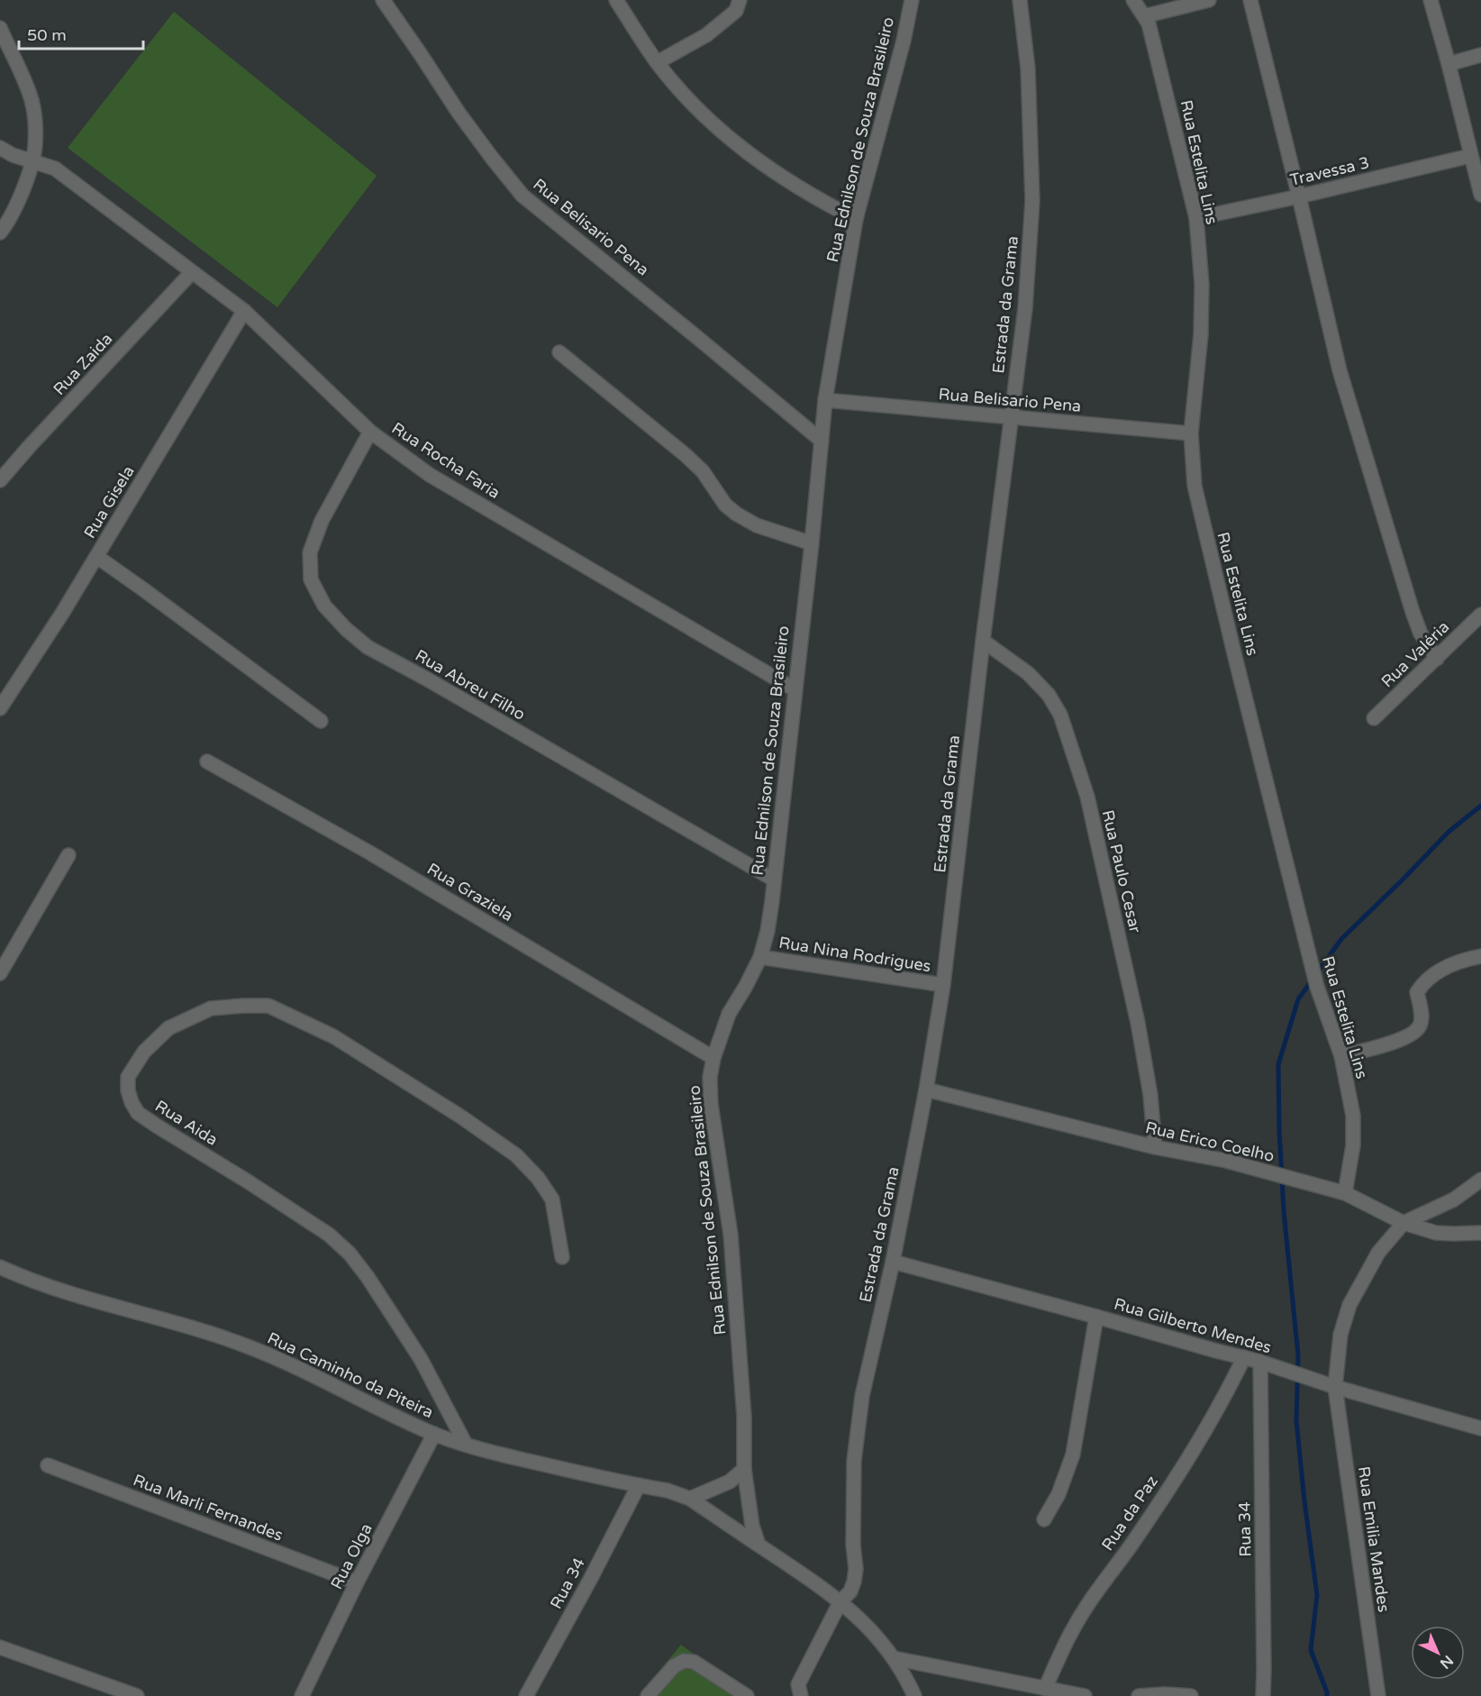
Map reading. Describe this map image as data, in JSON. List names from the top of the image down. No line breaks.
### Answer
{"streets":{"street":["Rua Ednilson de Souza Brasileiro","Rua Estelita Lins","Travessa 3","Rua Belisario Pena","Estrada da Grama","Rua Zaida","Rua Rocha Faria","Rua Gisela","Rua Valéria","Rua Abreu Filho","Rua Paulo Cesar","Rua Graziela","Rua Nina Rodrigues","Rua Aida","Rua Erico Coelho","Rua Gilberto Mendes","Rua Caminho da Piteira","Rua Marli Fernandes","Rua da Paz","Rua 34","Rua Emilia Mandes","Rua Olga"]},"crossings":[["Rua Ednilson de Souza Brasileiro","Rua Belisario Pena"],["Rua Ednilson de Souza Brasileiro","Rua Rocha Faria"],["Rua Ednilson de Souza Brasileiro","Rua Abreu Filho"],["Rua Ednilson de Souza Brasileiro","Rua Graziela"],["Rua Ednilson de Souza Brasileiro","Rua Nina Rodrigues"],["Rua Estelita Lins","Travessa 3"],["Rua Estelita Lins","Rua Belisario Pena"],["Rua Estelita Lins","Rua Erico Coelho"],["Rua Belisario Pena","Estrada da Grama"],["Estrada da Grama","Rua Paulo Cesar"],["Estrada da Grama","Rua Nina Rodrigues"],["Estrada da Grama","Rua Erico Coelho"],["Estrada da Grama","Rua Gilberto Mendes"],["Estrada da Grama","Rua Caminho da Piteira"],["Rua Zaida","Rua Rocha Faria"],["Rua Rocha Faria","Rua Gisela"],["Rua Rocha Faria","Rua Abreu Filho"],["Rua Paulo Cesar","Rua Erico Coelho"],["Rua Aida","Rua Caminho da Piteira"],["Rua Erico Coelho","Rua Emilia Mandes"],["Rua Gilberto Mendes","Rua da Paz"],["Rua Gilberto Mendes","Rua 34"],["Rua Gilberto Mendes","Rua Emilia Mandes"],["Rua Caminho da Piteira","Rua 34"],["Rua Caminho da Piteira","Rua Olga"],["Rua Marli Fernandes","Rua Olga"]],"scale_bar":"50 m","north":"bottom right"}
